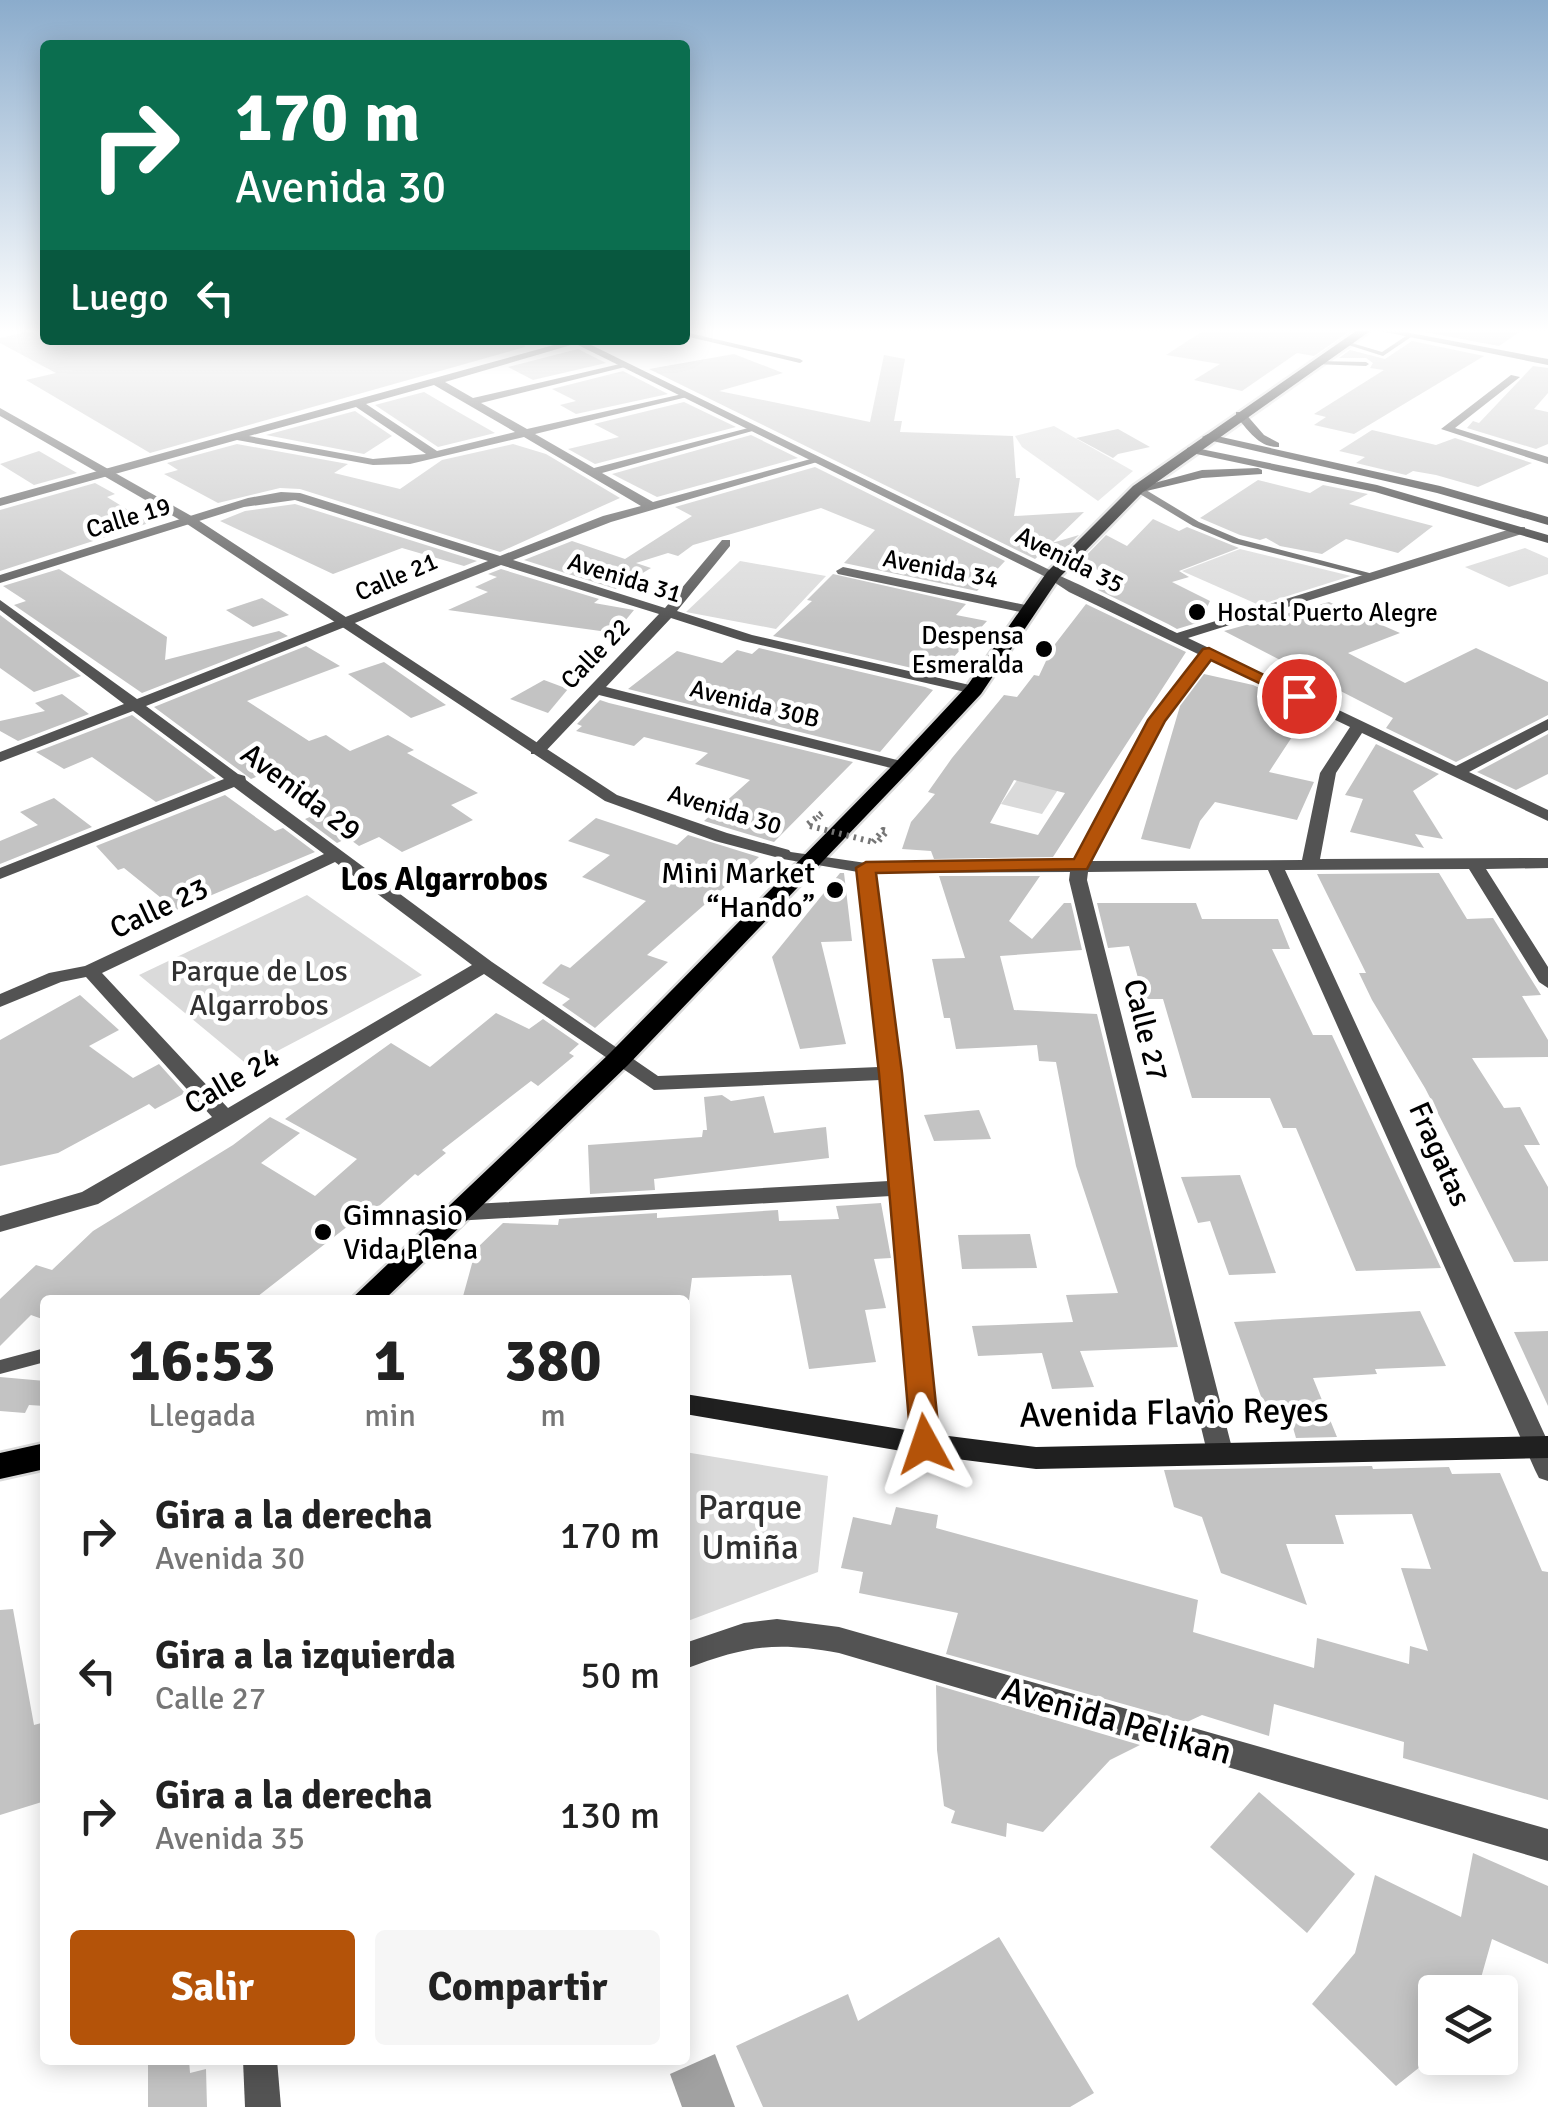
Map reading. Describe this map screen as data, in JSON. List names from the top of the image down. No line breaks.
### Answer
{"streets":{"main road":["Avenida Flavio Reyes"],"street":["Calle 19","Avenida 35","Avenida 34","Calle 21","Avenida 31","Calle 22","Avenida 30B","Avenida 29","Avenida 30","Calle 23","Calle 27","Calle 24","Fragatas","Avenida Pelikan"]},"crossings":[["Calle 19","Avenida 31"],["Calle 19","Avenida 30"],["Avenida 35","Calle 21"],["Calle 21","Avenida 31"],["Calle 21","Avenida 29"],["Calle 21","Avenida 30"],["Avenida 31","Calle 22"],["Calle 22","Avenida 30B"],["Calle 22","Avenida 30"],["Avenida 29","Calle 23"],["Avenida 29","Calle 24"],["Avenida 30","Calle 27"],["Avenida 30","Fragatas"],["Calle 27","Avenida Flavio Reyes"],["Fragatas","Avenida Flavio Reyes"]],"districts":["Los Algarrobos"],"parks":["Parque de Los Algarrobos","Parque Umiña"],"places":["Hostal Puerto Alegre","Despensa Esmeralda","Mini Market “Hando”","Gimnasio Vida Plena"],"page":{"turn":["170 m","Avenida 30"],"then":"Luego","eta":["16:53","Llegada","1","min","380","m"],"list":[{"name":"Gira a la derecha","note":"Avenida 30","value":"170 m"},{"name":"Gira a la izquierda","note":"Calle 27","value":"50 m"},{"name":"Gira a la derecha","note":"Avenida 35","value":"130 m"}],"buttons":["Salir","Compartir"]}}
